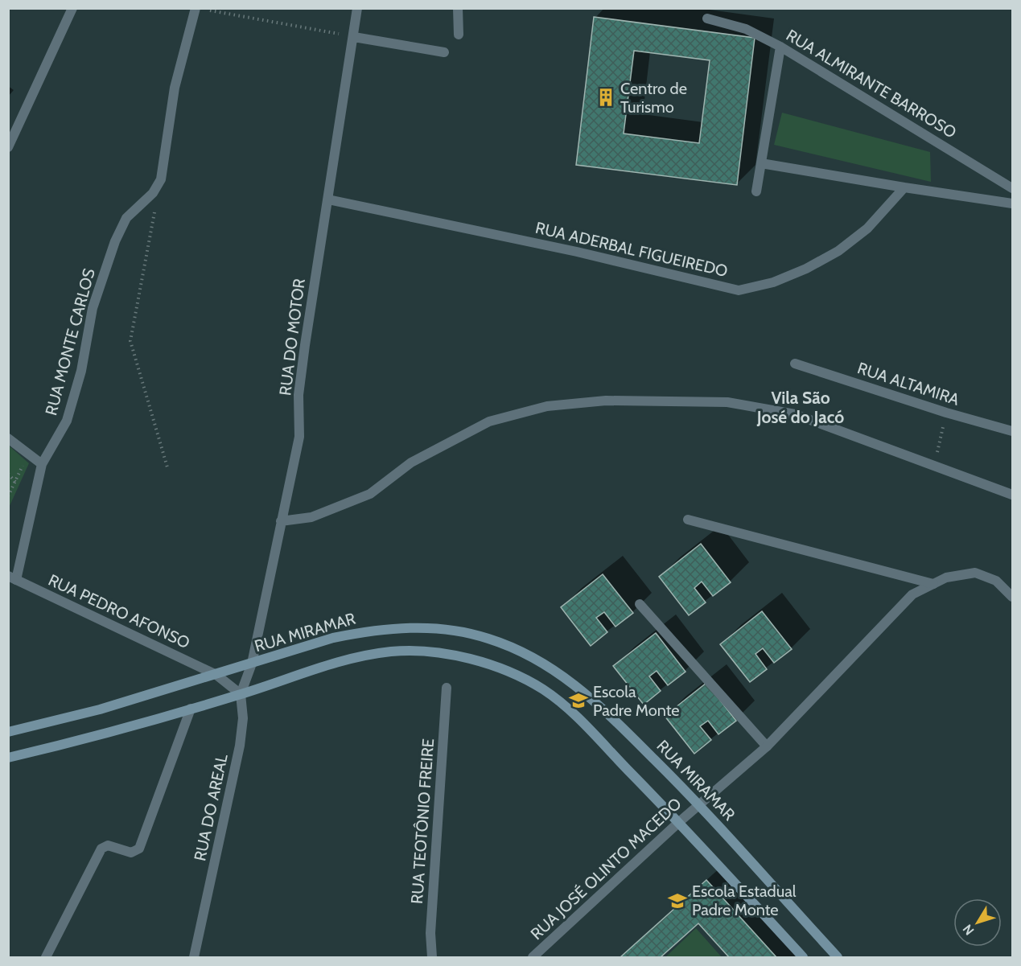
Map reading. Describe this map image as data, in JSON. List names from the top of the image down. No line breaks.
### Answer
{"streets":{"main road":["RUA MIRAMAR"],"street":["RUA ALMIRANTE BARROSO","RUA ADERBAL FIGUEIREDO","RUA DO MOTOR","RUA MONTE CARLOS","RUA ALTAMIRA","RUA PEDRO AFONSO","RUA DO AREAL","RUA TEOTÔNIO FREIRE","RUA JOSÉ OLINTO MACEDO"]},"crossings":[["RUA ADERBAL FIGUEIREDO","RUA DO MOTOR"],["RUA DO MOTOR","RUA MIRAMAR"],["RUA DO MOTOR","RUA DO AREAL"],["RUA MONTE CARLOS","RUA PEDRO AFONSO"],["RUA PEDRO AFONSO","RUA MIRAMAR"],["RUA MIRAMAR","RUA JOSÉ OLINTO MACEDO"]],"districts":["Vila São José do Jacó"],"places":{"building":["Centro de Turismo"],"school or university":["Escola Padre Monte","Escola Estadual Padre Monte"]},"north":"bottom left"}
